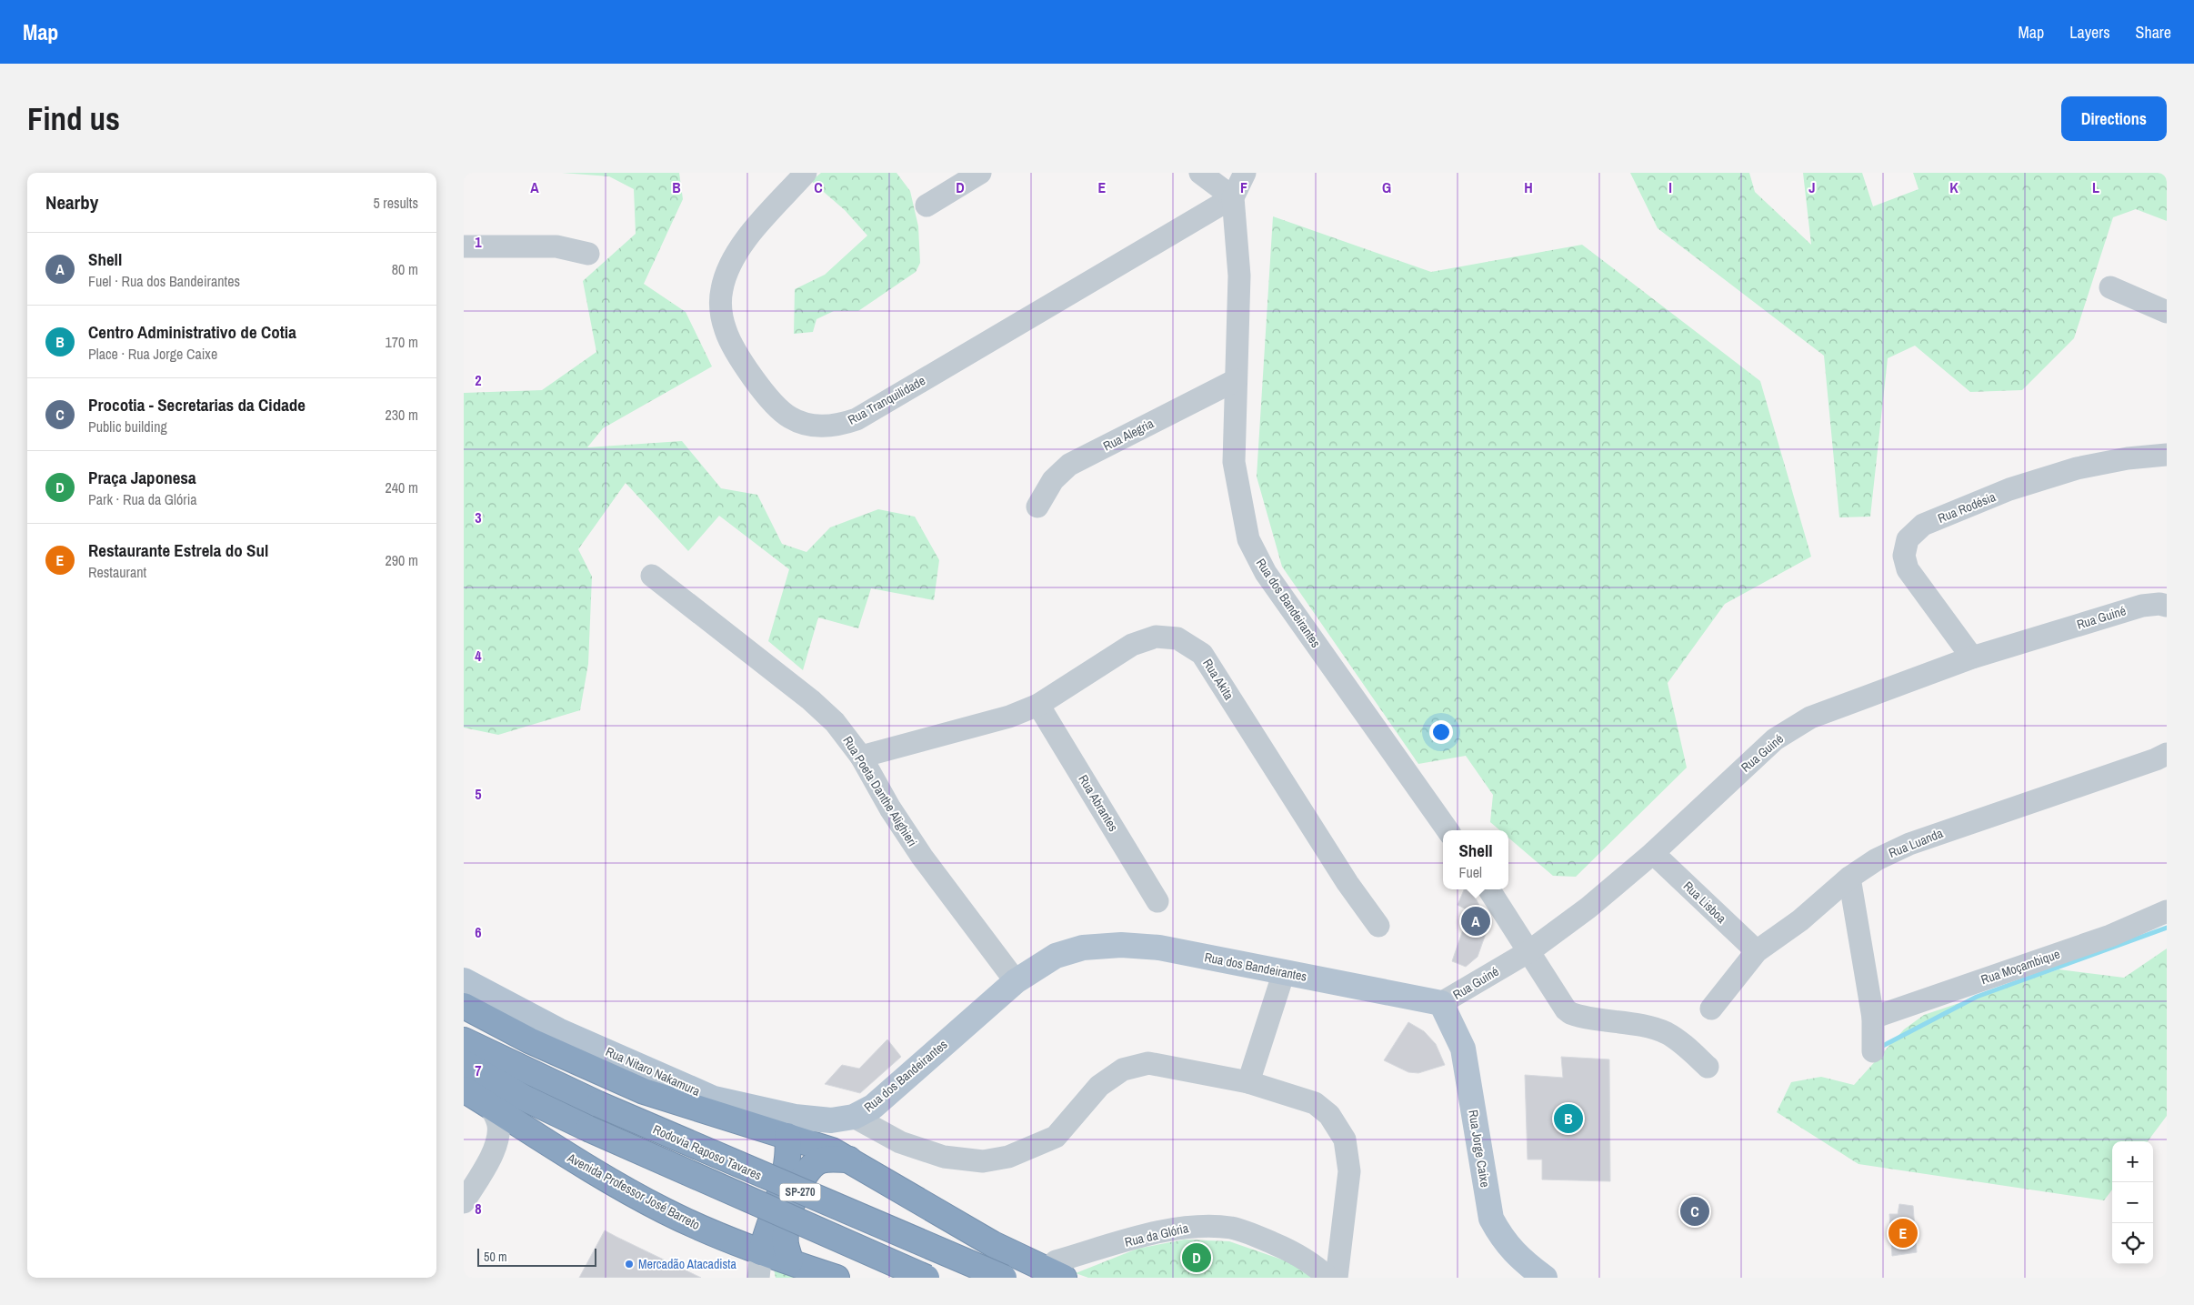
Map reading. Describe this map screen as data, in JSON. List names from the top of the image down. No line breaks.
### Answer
{"streets":{"highway":["Rodovia Raposo Tavares","Avenida Professor José Barreto","SP-270","Rua da Glória"],"main road":["Rua dos Bandeirantes","Rua Nitaro Nakamura","Rua Jorge Caixe"],"street":["Rua Tranquilidade","Rua Alegria","Rua Rodésia","Rua Guiné","Rua Akita","Rua Poeta Danthe Alighieri","Rua Abrantes","Rua Luanda","Rua Lisboa","Rua Moçambique"]},"crossings":[["Rua Tranquilidade","Rua dos Bandeirantes"],["Rua Alegria","Rua dos Bandeirantes"],["Rua Rodésia","Rua Guiné"],["Rua dos Bandeirantes","Rua Guiné"],["Rua dos Bandeirantes","Rua Poeta Danthe Alighieri"],["Rua dos Bandeirantes","Rua Nitaro Nakamura"],["Rua dos Bandeirantes","Rua Jorge Caixe"],["Rua Guiné","Rua Lisboa"],["Rua Guiné","Rua Jorge Caixe"],["Rua Akita","Rua Poeta Danthe Alighieri"],["Rua Akita","Rua Abrantes"],["Rua Luanda","Rua Lisboa"]],"places":["Mercadão Atacadista"],"scale_bar":"50 m","page":{"header":"Map","nav":["Map","Layers","Share"],"buttons":"Directions","title":"Find us","heading":["Nearby","5 results"],"list":[{"mark":"A","name":"Shell","note":"Fuel · Rua dos Bandeirantes","value":"80 m"},{"mark":"B","name":"Centro Administrativo de Cotia","note":"Place · Rua Jorge Caixe","value":"170 m"},{"mark":"C","name":"Procotia - Secretarias da Cidade","note":"Public building","value":"230 m"},{"mark":"D","name":"Praça Japonesa","note":"Park · Rua da Glória","value":"240 m"},{"mark":"E","name":"Restaurante Estrela do Sul","note":"Restaurant","value":"290 m"}],"popup":["Shell","Fuel"],"pins":["A","B","C","E","D"],"map_buttons":["+","−"],"scale":"50 m"},"grid":{"columns":["A","B","C","D","E","F","G","H","I","J","K","L"],"rows":["1","2","3","4","5","6","7","8"]}}
